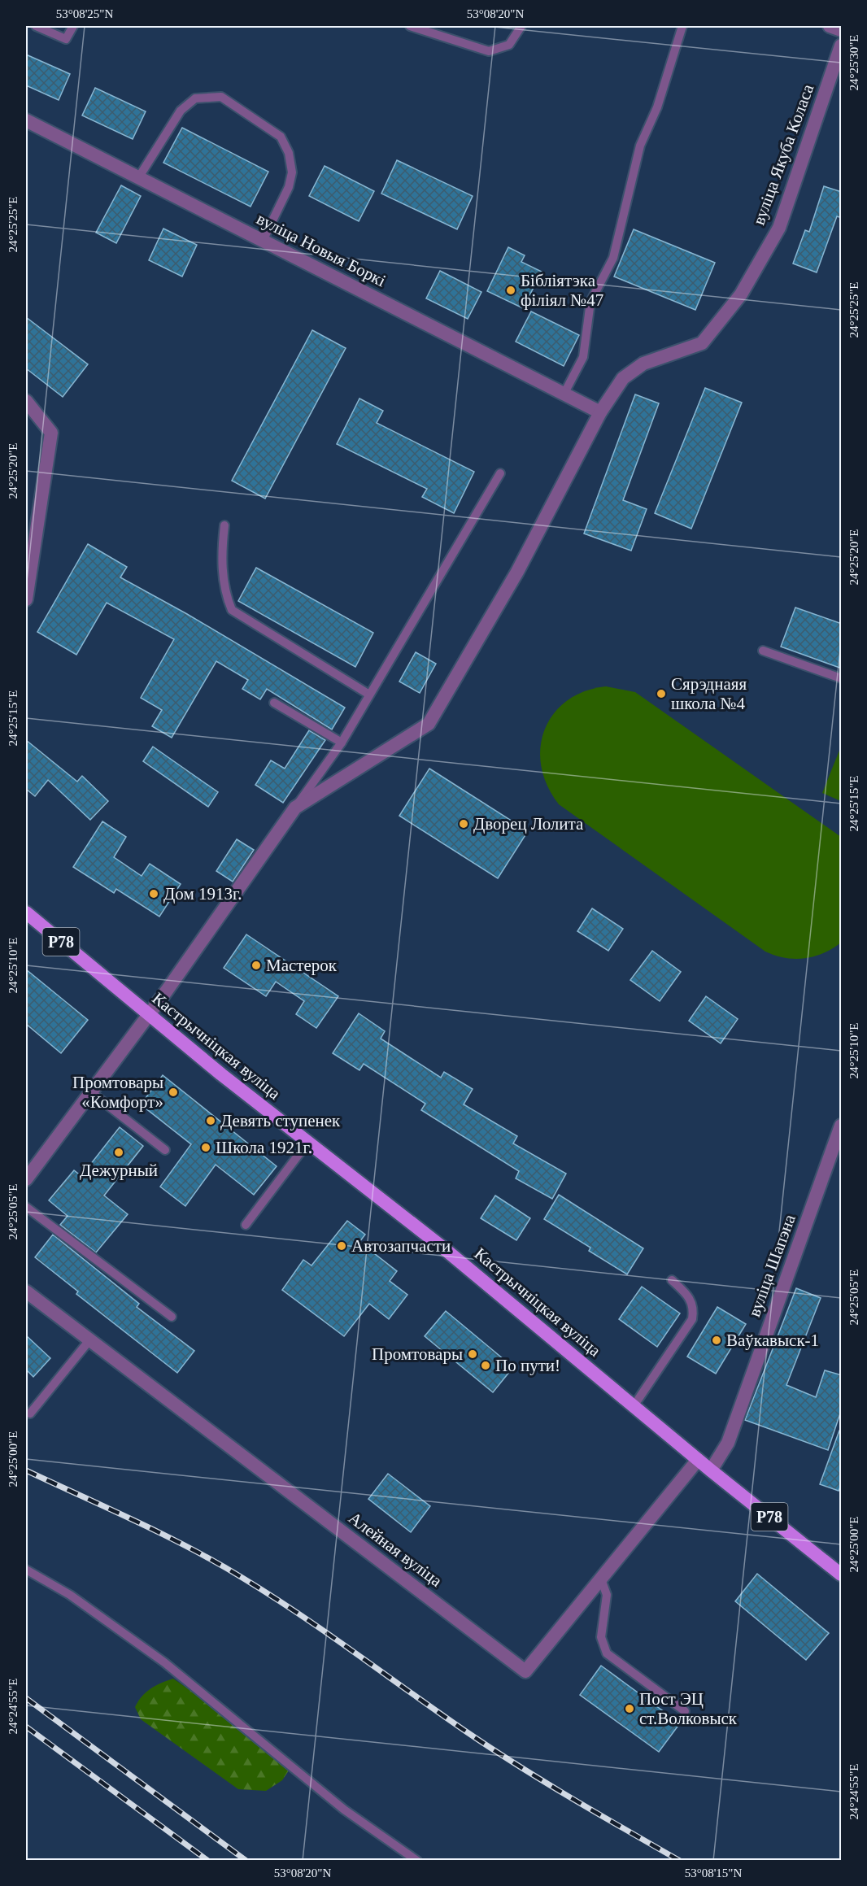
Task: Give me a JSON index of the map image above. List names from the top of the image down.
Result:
{
  "streets": {
    "main road": ["Р78", "Кастрычніцкая вуліца"],
    "street": [
      "вуліца Якуба Коласа",
      "вуліца Новыя Боркі",
      "вуліца Шапэна",
      "Алейная вуліца"
    ]
  },
  "crossings": [
    ["вуліца Якуба Коласа", "вуліца Новыя Боркі"],
    ["Кастрычніцкая вуліца", "вуліца Шапэна"],
    ["Кастрычніцкая вуліца", "Алейная вуліца"]
  ],
  "places": [
    "Бібліятэка філіял №47",
    "Сярэднаяя школа №4",
    "Дворец Лолита",
    "Дом 1913г.",
    "Мастерок",
    "Промтовары «Комфорт»",
    "Девять ступенек",
    "Школа 1921г.",
    "Дежурный",
    "Автозапчасти",
    "Ваўкавыск-1",
    "Промтовары",
    "По пути!",
    "Пост ЭЦ ст.Волковыск"
  ],
  "coordinates": [
    "53°08'25\"N",
    "53°08'20\"N",
    "24°25'30\"E",
    "24°25'25\"E",
    "24°25'20\"E",
    "24°25'15\"E",
    "24°25'10\"E",
    "24°25'05\"E",
    "24°25'00\"E",
    "24°24'55\"E",
    "53°08'15\"N"
  ]
}
